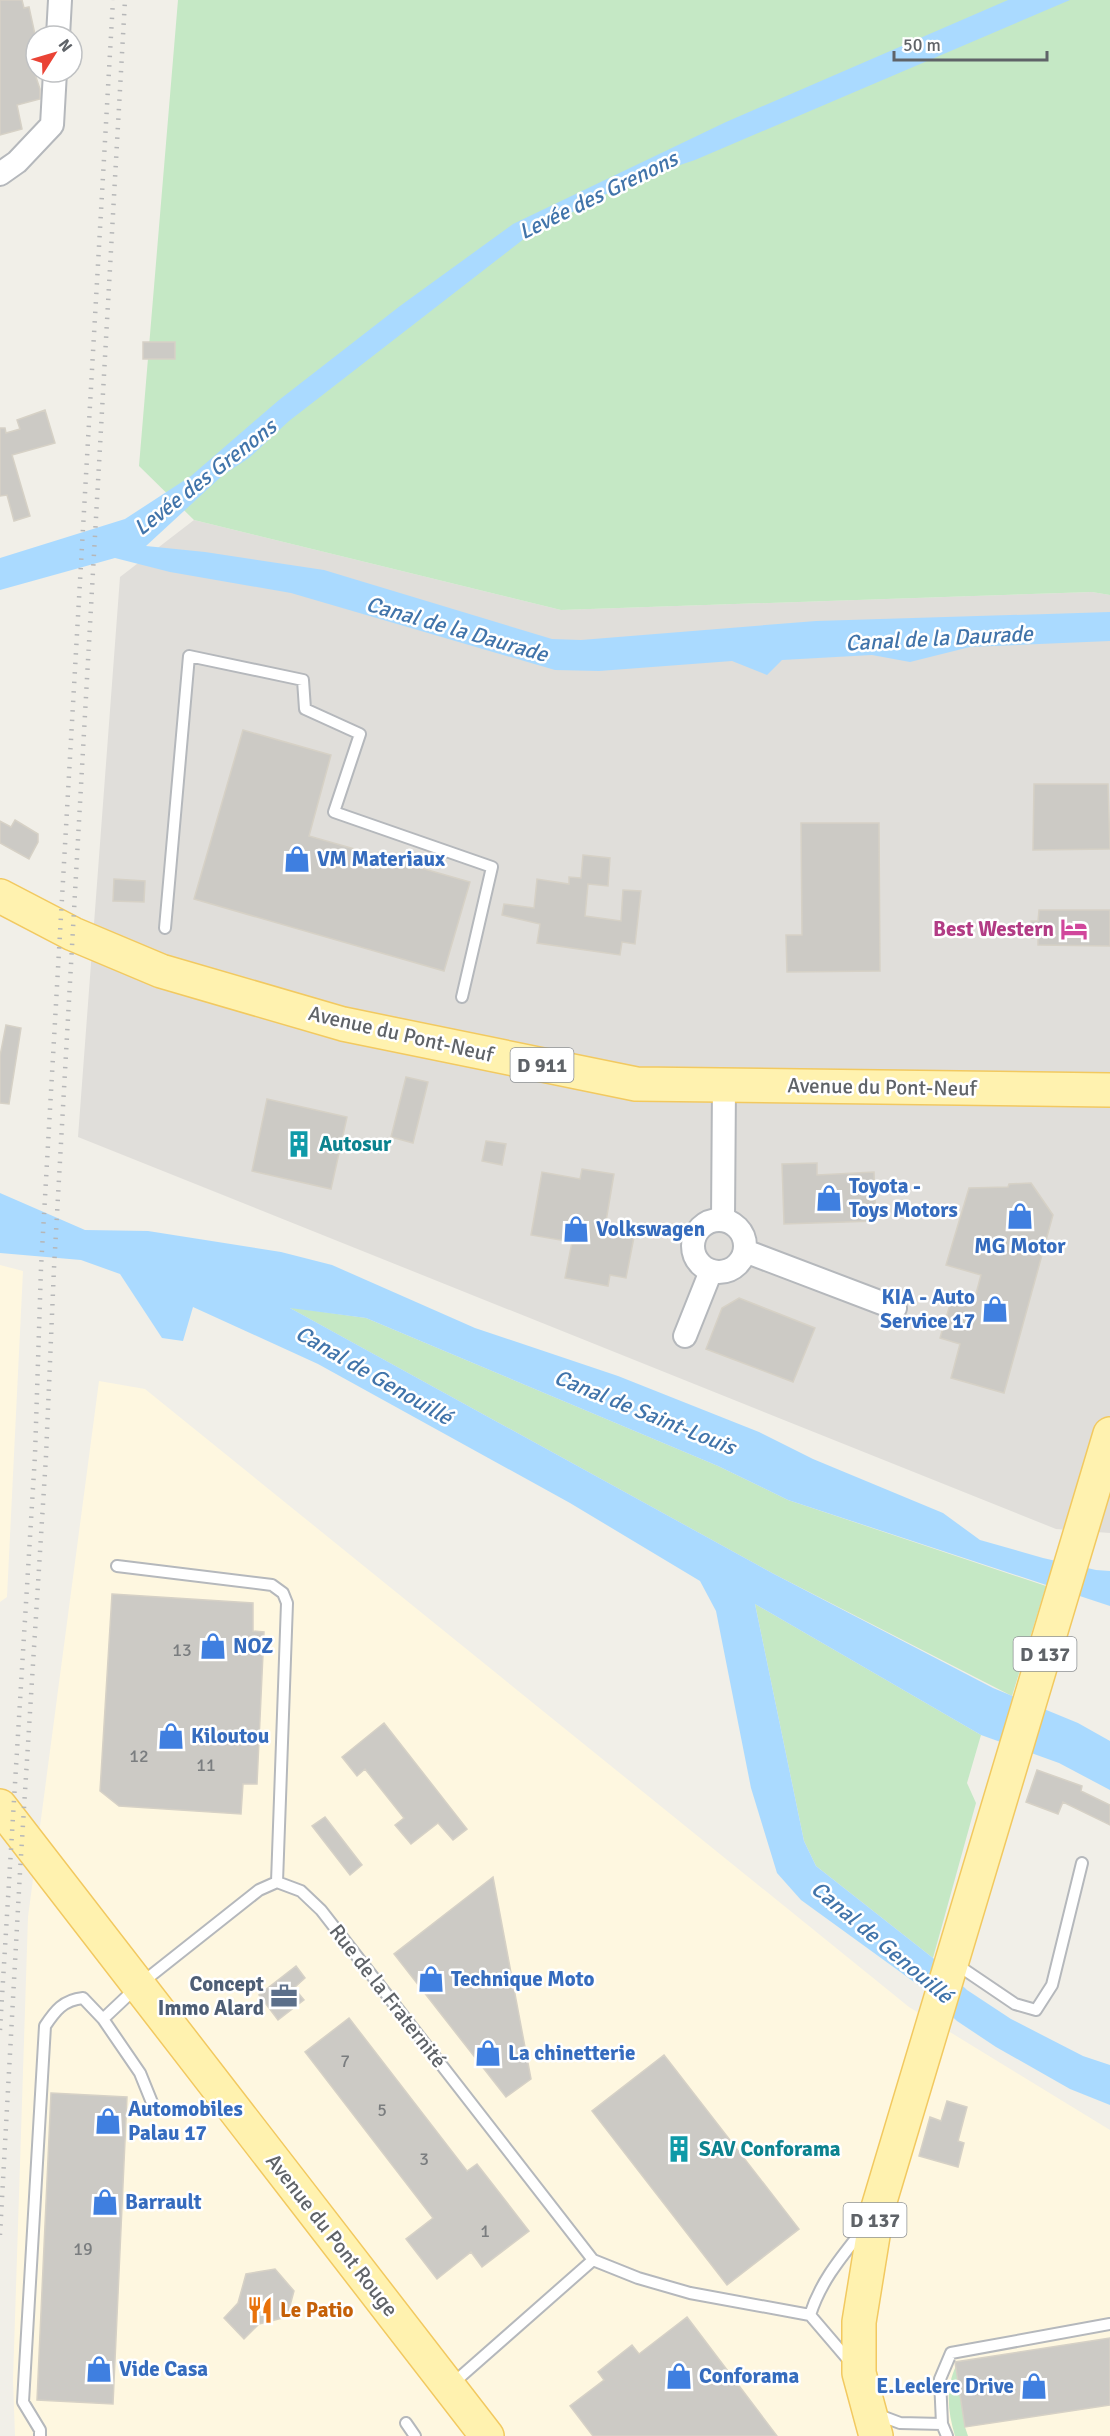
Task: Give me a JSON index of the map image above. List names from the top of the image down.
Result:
{
  "streets": {
    "main road": [
      "Avenue du Pont-Neuf",
      "D 911",
      "D 137",
      "Avenue du Pont Rouge"
    ],
    "lane": ["Rue de la Fraternité"]
  },
  "water": [
    "Levée des Grenons",
    "Canal de la Daurade",
    "Canal de Genouillé",
    "Canal de Saint-Louis"
  ],
  "places": {
    "shop": [
      "VM Materiaux",
      "Toyota - Toys Motors",
      "MG Motor",
      "Volkswagen",
      "KIA - Auto Service 17",
      "NOZ",
      "Kiloutou",
      "Technique Moto",
      "La chinetterie",
      "Automobiles Palau 17",
      "Barrault",
      "Vide Casa",
      "Conforama",
      "E.Leclerc Drive"
    ],
    "hotel": ["Best Western"],
    "building": ["Autosur", "SAV Conforama"],
    "office": ["Concept Immo Alard"],
    "restaurant": ["Le Patio"]
  },
  "house_numbers": [
    "13",
    "12",
    "11",
    "7",
    "5",
    "3",
    "1",
    "19"
  ],
  "scale_bar": "50 m",
  "north": "top right"
}
